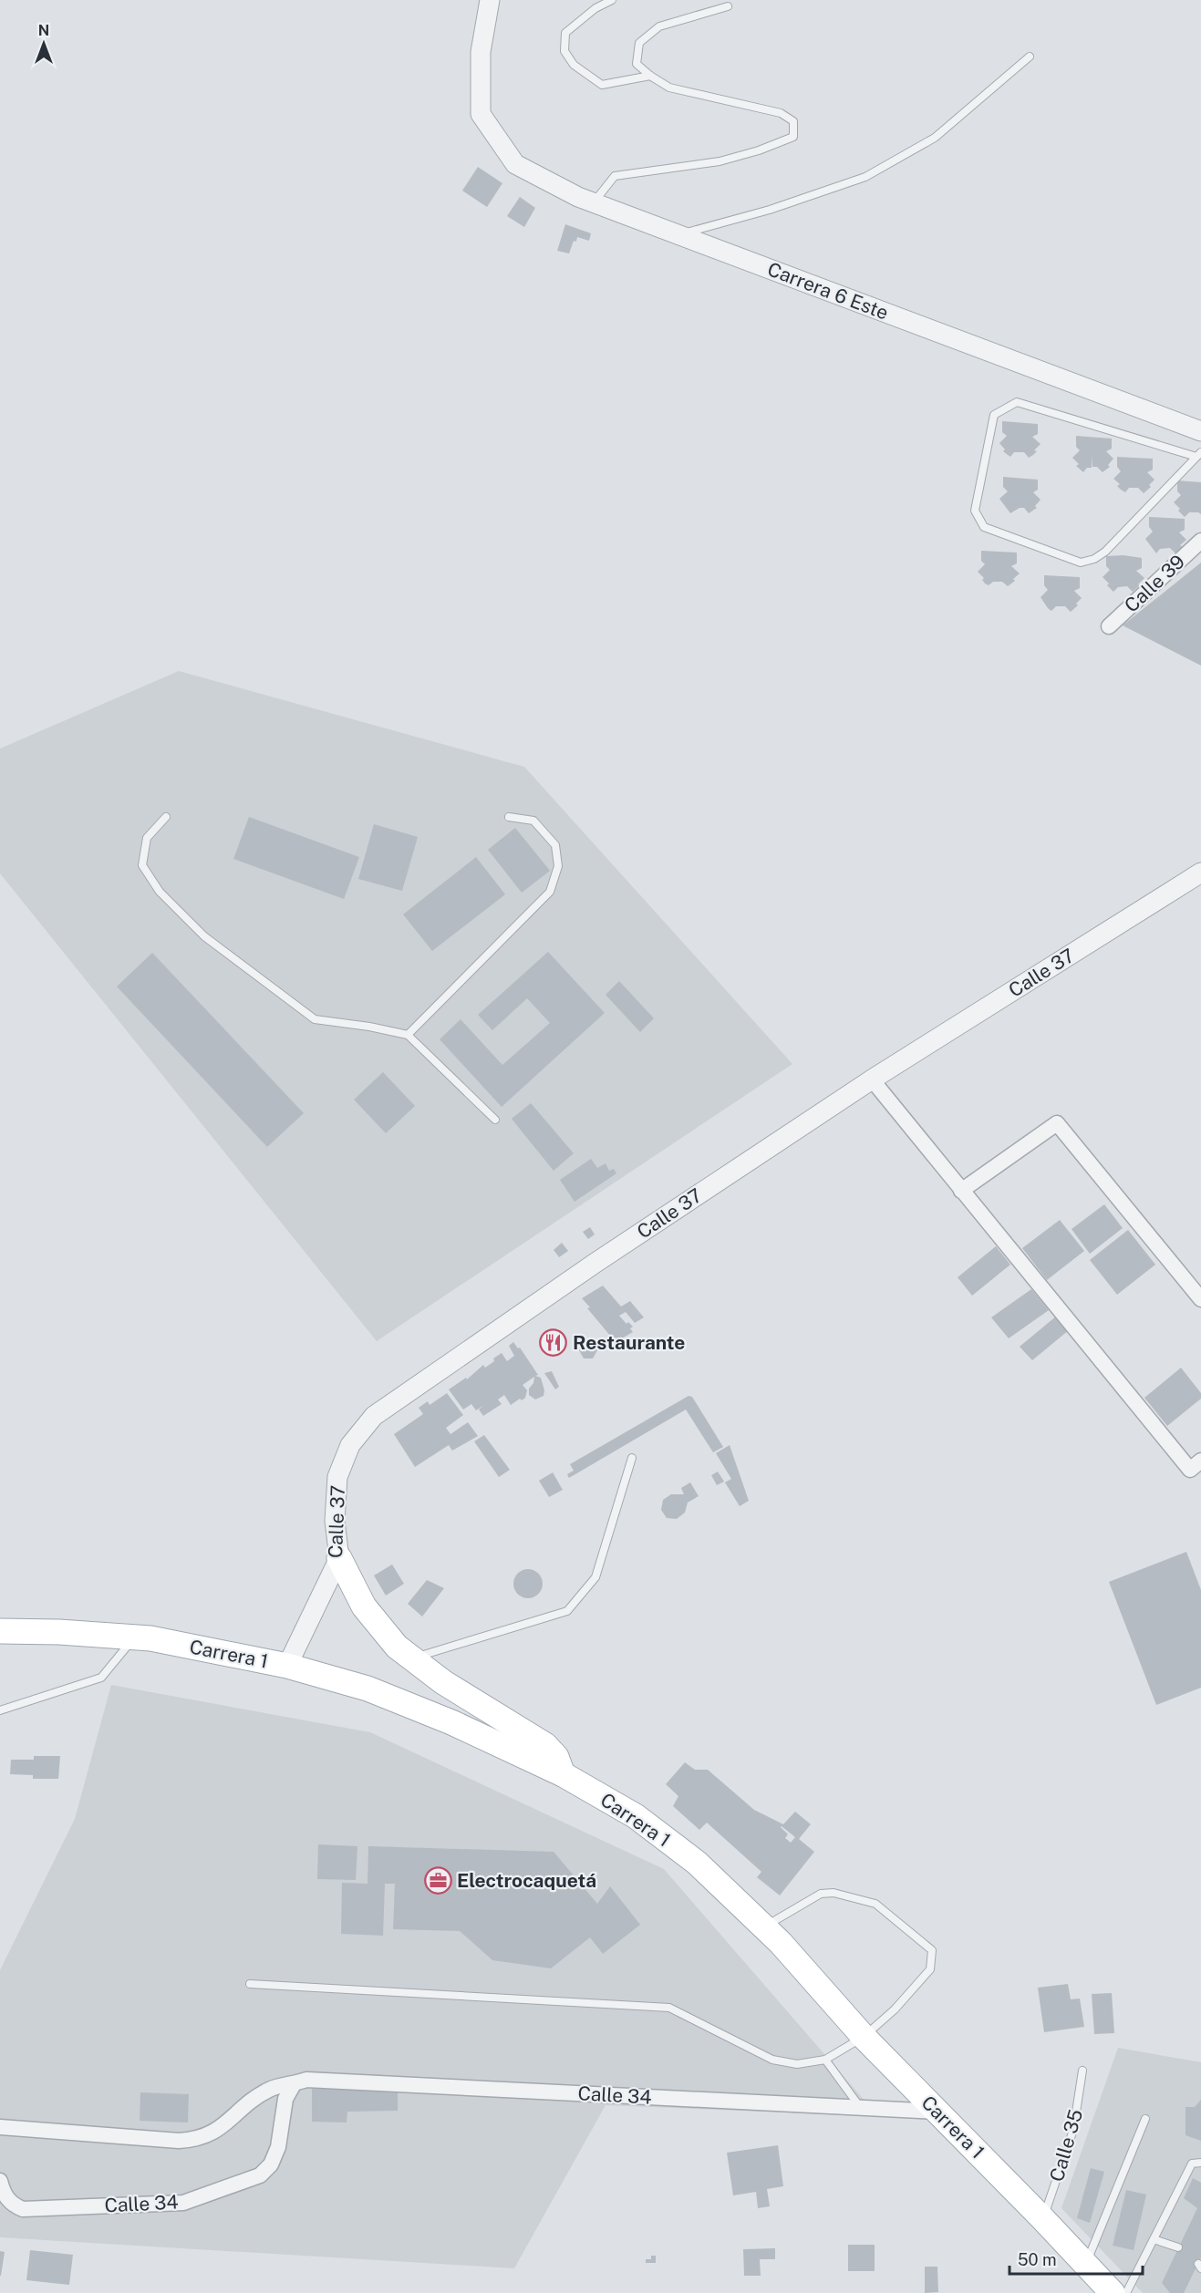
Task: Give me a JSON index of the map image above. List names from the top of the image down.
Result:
{
  "streets": {
    "main road": ["Carrera 1"],
    "street": [
      "Carrera 6 Este",
      "Calle 39",
      "Calle 37",
      "Calle 34"
    ],
    "lane": ["Calle 35"]
  },
  "crossings": [
    ["Calle 37", "Carrera 1"],
    ["Carrera 1", "Calle 34"],
    ["Carrera 1", "Calle 35"]
  ],
  "places": {
    "restaurant": ["Restaurante"],
    "office": ["Electrocaquetá"]
  },
  "scale_bar": "50 m",
  "north": "top"
}
